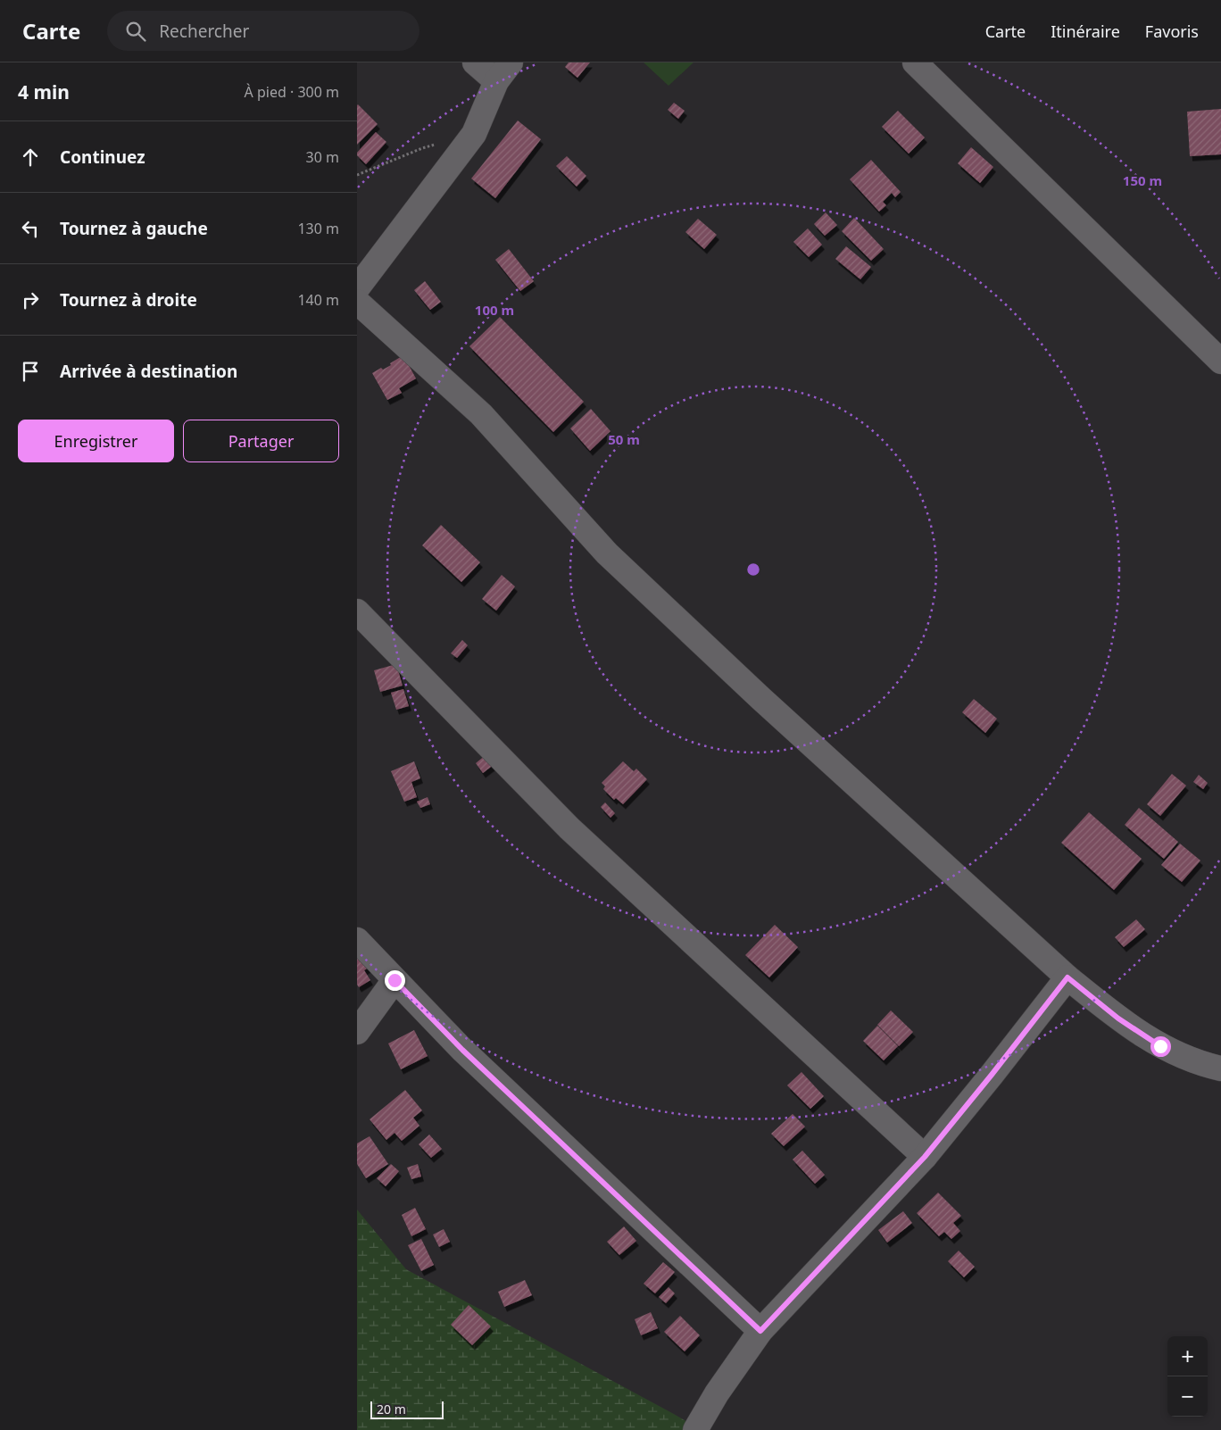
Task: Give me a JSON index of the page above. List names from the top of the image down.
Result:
{
  "scale_bar": "20 m",
  "page": {
    "header": "Carte",
    "search": "Rechercher",
    "nav": ["Carte", "Itinéraire", "Favoris"],
    "heading": ["4 min", "À pied · 300 m"],
    "list": [
      ["Continuez", "30 m"],
      ["Tournez à gauche", "130 m"],
      ["Tournez à droite", "140 m"],
      "Arrivée à destination"
    ],
    "buttons": ["Enregistrer", "Partager"],
    "map_buttons": ["+", "−"],
    "scale": "20 m"
  },
  "rings": ["150 m", "100 m", "50 m"]
}
